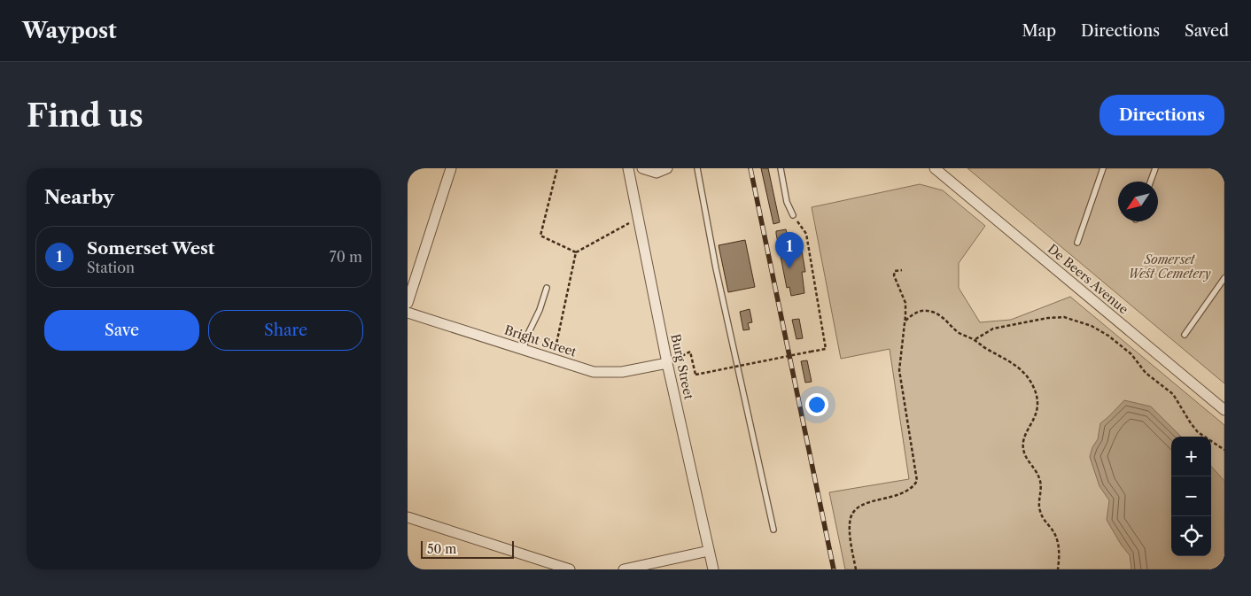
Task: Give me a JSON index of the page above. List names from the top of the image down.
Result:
{
  "streets": {
    "street": ["De Beers Avenue", "Bright Street", "Burg Street"]
  },
  "crossings": [
    ["Bright Street", "Burg Street"]
  ],
  "parks": ["Somerset West Cemetery"],
  "scale_bar": "50 m",
  "north": "bottom left",
  "page": {
    "header": "Waypost",
    "nav": ["Map", "Directions", "Saved"],
    "buttons": [
      "Directions",
      ["Save", "Share"]
    ],
    "title": "Find us",
    "heading": "Nearby",
    "list": [
      {
        "mark": "1",
        "name": "Somerset West",
        "note": "Station",
        "value": "70 m"
      }
    ],
    "pins": "1",
    "map_buttons": ["+", "−"],
    "scale": "50 m"
  }
}
